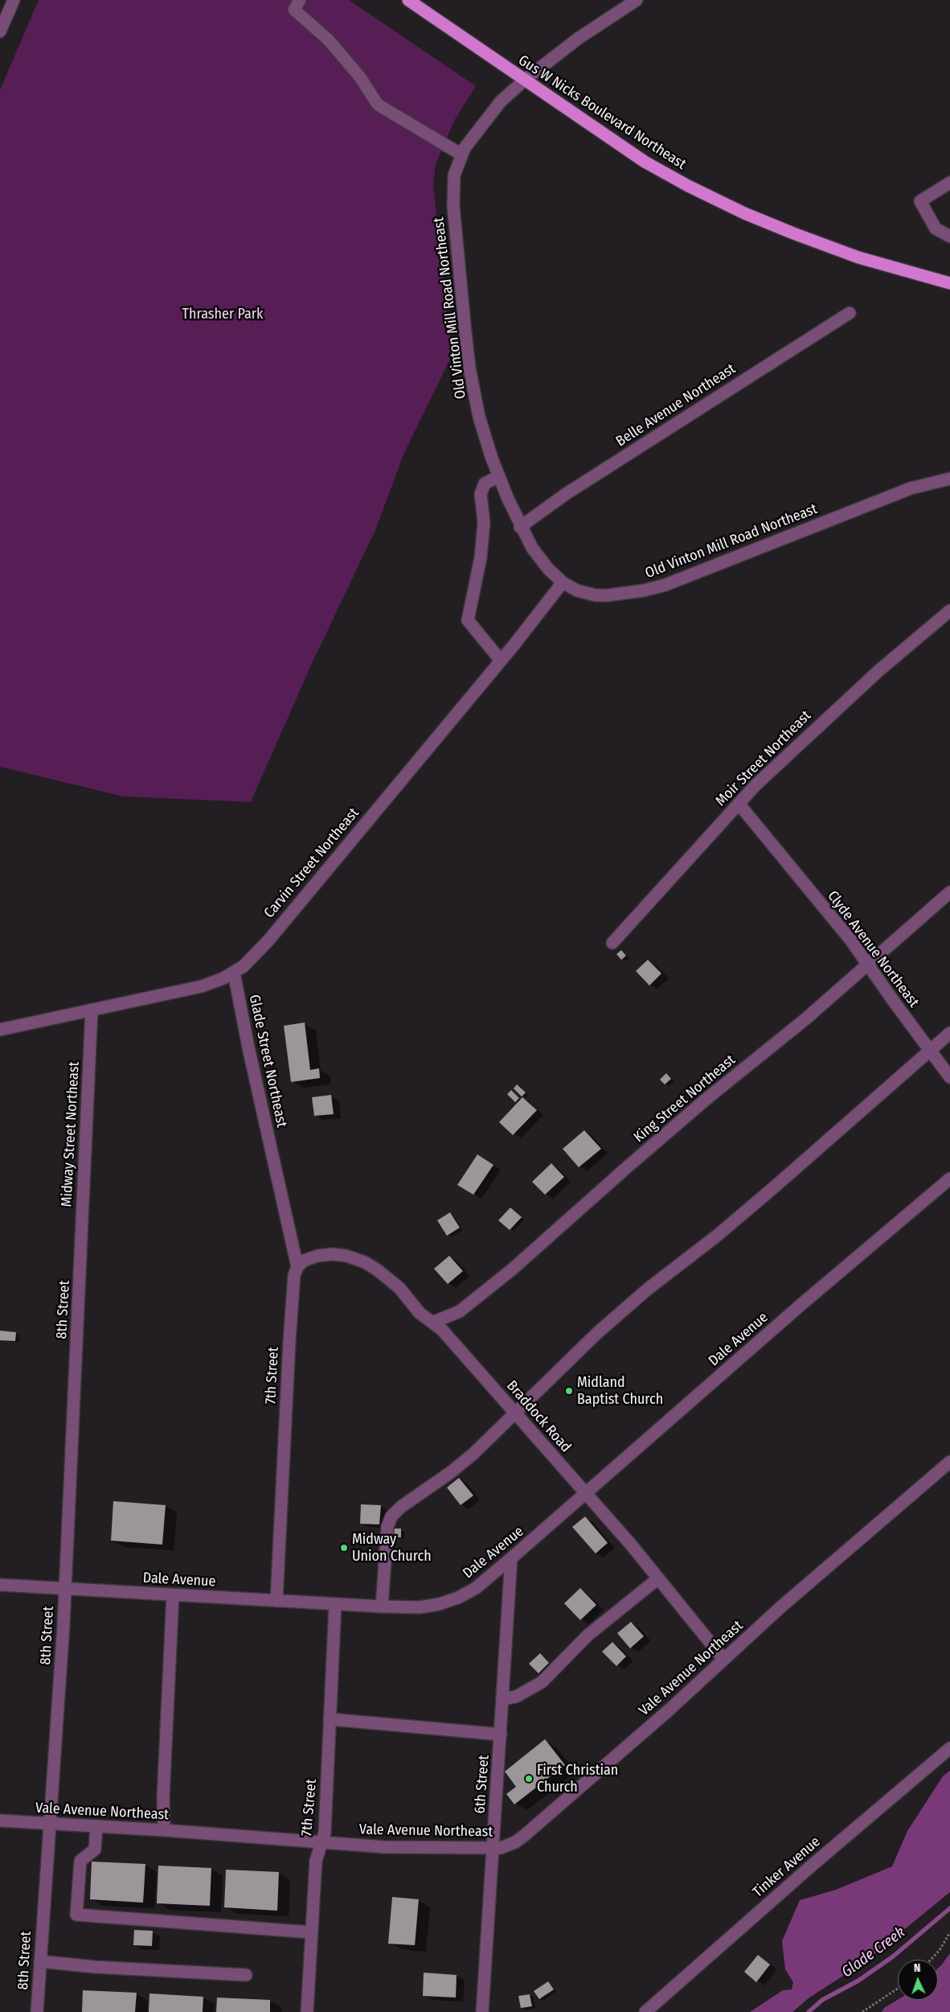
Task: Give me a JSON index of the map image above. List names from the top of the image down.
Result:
{
  "streets": {
    "main road": ["Gus W Nicks Boulevard Northeast"],
    "street": [
      "Old Vinton Mill Road Northeast",
      "Belle Avenue Northeast",
      "Moir Street Northeast",
      "Carvin Street Northeast",
      "Clyde Avenue Northeast",
      "Glade Street Northeast",
      "King Street Northeast",
      "Midway Street Northeast",
      "8th Street",
      "Dale Avenue",
      "7th Street",
      "Braddock Road",
      "Vale Avenue Northeast",
      "6th Street",
      "Tinker Avenue"
    ]
  },
  "crossings": [
    ["Gus W Nicks Boulevard Northeast", "Old Vinton Mill Road Northeast"],
    ["Old Vinton Mill Road Northeast", "Belle Avenue Northeast"],
    ["Old Vinton Mill Road Northeast", "Carvin Street Northeast"],
    ["Moir Street Northeast", "Clyde Avenue Northeast"],
    ["Carvin Street Northeast", "Glade Street Northeast"],
    ["Carvin Street Northeast", "Midway Street Northeast"],
    ["Clyde Avenue Northeast", "King Street Northeast"],
    ["Glade Street Northeast", "7th Street"],
    ["King Street Northeast", "Braddock Road"],
    ["Midway Street Northeast", "8th Street"],
    ["8th Street", "Dale Avenue"],
    ["8th Street", "Vale Avenue Northeast"],
    ["Dale Avenue", "7th Street"],
    ["Dale Avenue", "Braddock Road"],
    ["Dale Avenue", "6th Street"],
    ["7th Street", "Braddock Road"],
    ["7th Street", "Vale Avenue Northeast"],
    ["Braddock Road", "Vale Avenue Northeast"],
    ["Vale Avenue Northeast", "6th Street"]
  ],
  "water": ["Glade Creek"],
  "parks": ["Thrasher Park"],
  "places": ["Midland Baptist Church", "Midway Union Church", "First Christian Church"],
  "north": "top"
}
